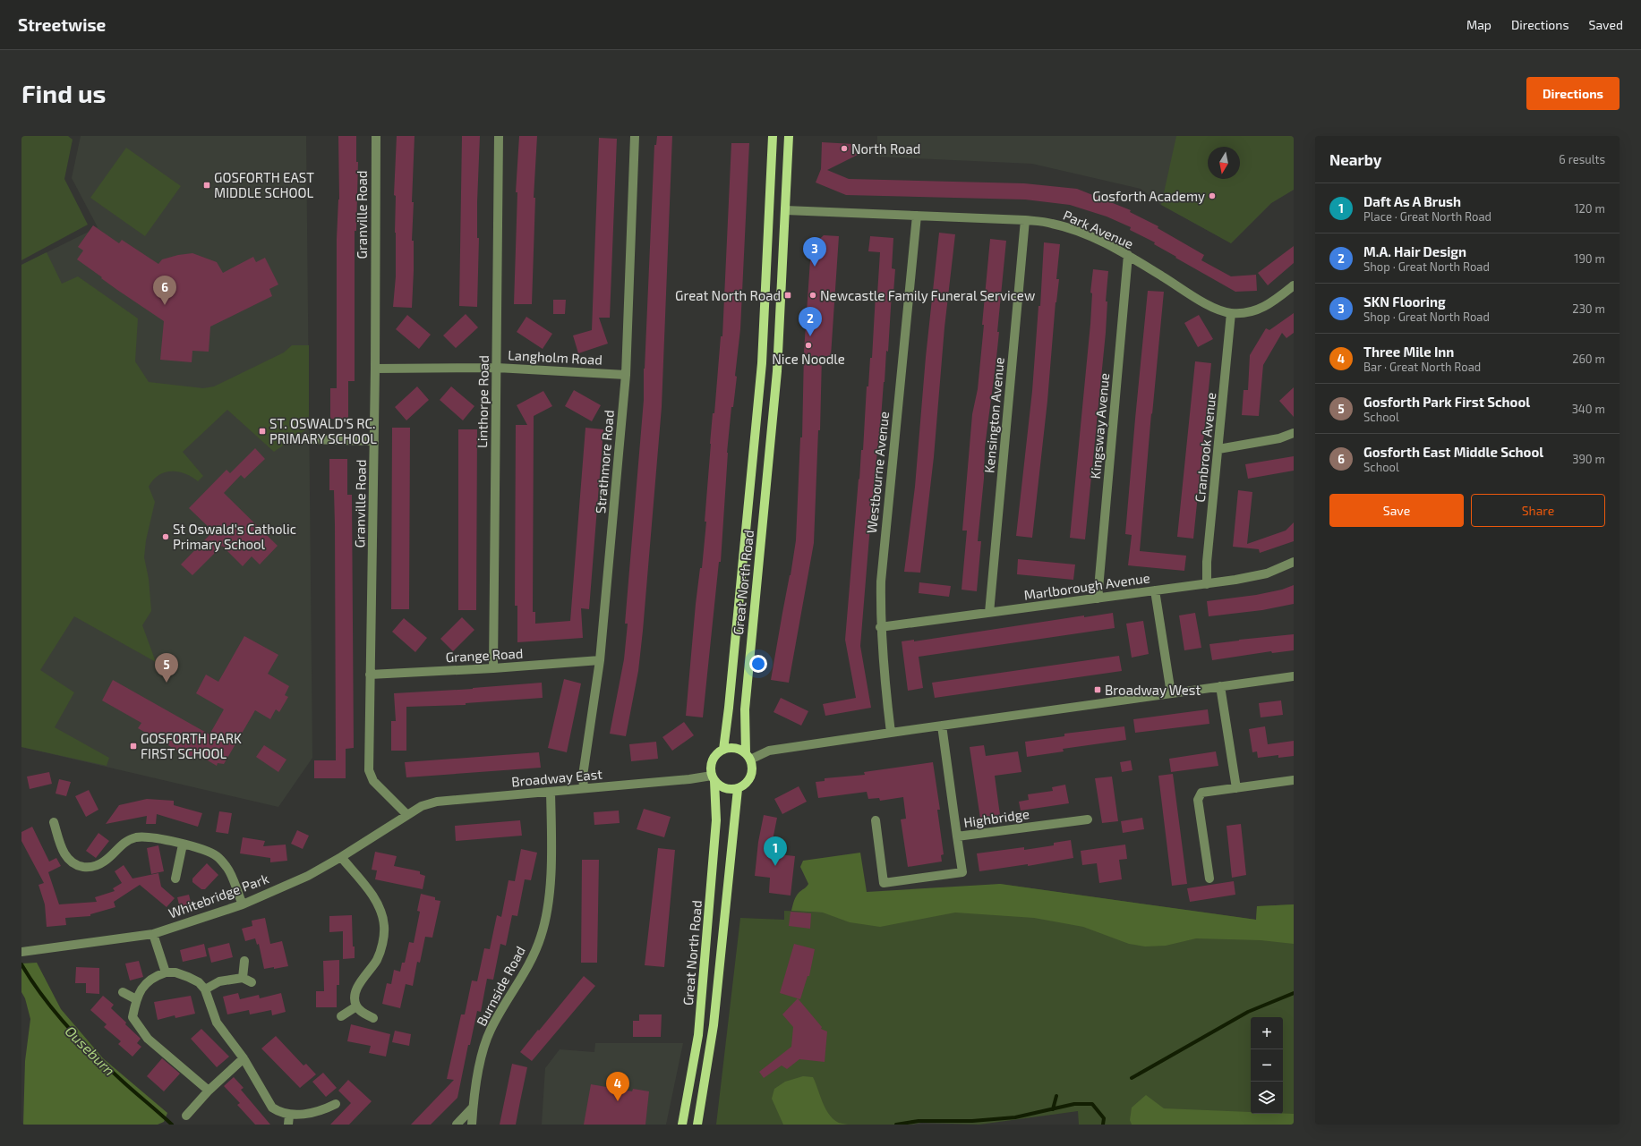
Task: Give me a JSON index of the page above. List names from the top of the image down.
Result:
{
  "streets": {
    "main road": ["Great North Road"],
    "street": [
      "Granville Road",
      "Park Avenue",
      "Langholm Road",
      "Linthorpe Road",
      "Kensington Avenue",
      "Kingsway Avenue",
      "Cranbrook Avenue",
      "Strathmore Road",
      "Westbourne Avenue",
      "Marlborough Avenue",
      "Grange Road",
      "Broadway East",
      "Highbridge",
      "Whitebridge Park",
      "Burnside Road"
    ]
  },
  "crossings": [
    ["Granville Road", "Langholm Road"],
    ["Granville Road", "Grange Road"],
    ["Granville Road", "Broadway East"],
    ["Granville Road", "Whitebridge Park"],
    ["Park Avenue", "Kensington Avenue"],
    ["Park Avenue", "Kingsway Avenue"],
    ["Park Avenue", "Cranbrook Avenue"],
    ["Park Avenue", "Westbourne Avenue"],
    ["Park Avenue", "Great North Road"],
    ["Langholm Road", "Linthorpe Road"],
    ["Langholm Road", "Strathmore Road"],
    ["Linthorpe Road", "Grange Road"],
    ["Kensington Avenue", "Marlborough Avenue"],
    ["Kingsway Avenue", "Marlborough Avenue"],
    ["Cranbrook Avenue", "Marlborough Avenue"],
    ["Strathmore Road", "Grange Road"],
    ["Strathmore Road", "Broadway East"],
    ["Westbourne Avenue", "Marlborough Avenue"],
    ["Great North Road", "Broadway East"],
    ["Broadway East", "Whitebridge Park"],
    ["Broadway East", "Burnside Road"]
  ],
  "water": ["Ouseburn"],
  "places": {
    "other": [
      "North Road",
      "Gosforth Academy",
      "Newcastle Family Funeral Servicew",
      "Nice Noodle",
      "St Oswald's Catholic Primary School"
    ],
    "transit": [
      "GOSFORTH EAST MIDDLE SCHOOL",
      "Great North Road",
      "ST. OSWALD'S RC. PRIMARY SCHOOL",
      "Broadway West",
      "GOSFORTH PARK FIRST SCHOOL"
    ]
  },
  "north": "bottom",
  "page": {
    "header": "Streetwise",
    "nav": ["Map", "Directions", "Saved"],
    "buttons": [
      "Directions",
      ["Save", "Share"]
    ],
    "title": "Find us",
    "heading": ["Nearby", "6 results"],
    "list": [
      {
        "mark": "1",
        "name": "Daft As A Brush",
        "note": "Place · Great North Road",
        "value": "120 m"
      },
      {
        "mark": "2",
        "name": "M.A. Hair Design",
        "note": "Shop · Great North Road",
        "value": "190 m"
      },
      {
        "mark": "3",
        "name": "SKN Flooring",
        "note": "Shop · Great North Road",
        "value": "230 m"
      },
      {
        "mark": "4",
        "name": "Three Mile Inn",
        "note": "Bar · Great North Road",
        "value": "260 m"
      },
      {
        "mark": "5",
        "name": "Gosforth Park First School",
        "note": "School",
        "value": "340 m"
      },
      {
        "mark": "6",
        "name": "Gosforth East Middle School",
        "note": "School",
        "value": "390 m"
      }
    ],
    "pins": [
      "3",
      "6",
      "2",
      "5",
      "1",
      "4"
    ],
    "map_buttons": ["+", "−"]
  }
}
